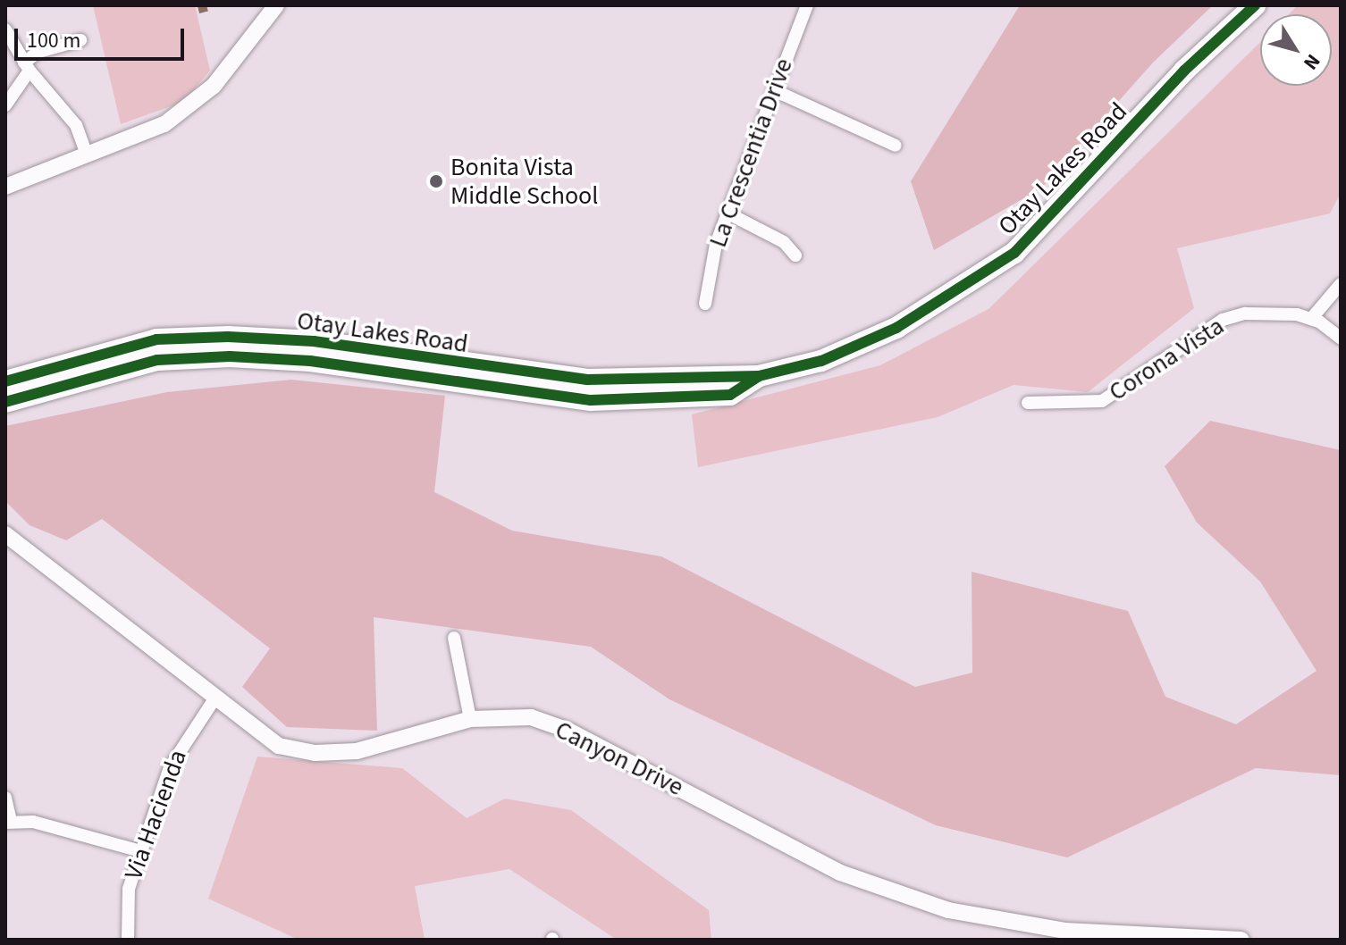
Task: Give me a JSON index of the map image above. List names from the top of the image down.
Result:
{
  "streets": {
    "main road": ["Otay Lakes Road"],
    "street": [
      "La Crescentia Drive",
      "Corona Vista",
      "Canyon Drive",
      "Via Hacienda"
    ]
  },
  "crossings": [
    ["Canyon Drive", "Via Hacienda"]
  ],
  "places": ["Bonita Vista Middle School"],
  "scale_bar": "100 m",
  "north": "bottom right"
}
